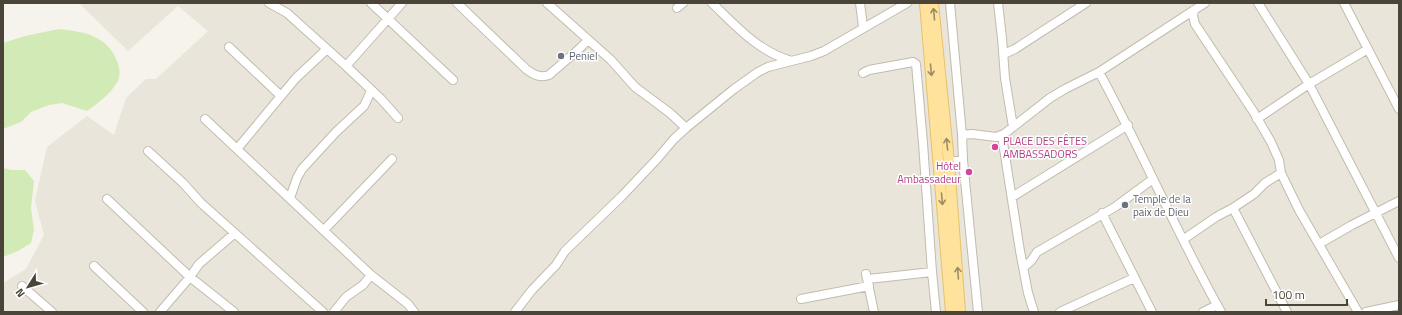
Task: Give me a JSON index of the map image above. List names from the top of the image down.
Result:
{
  "places": [
    "Peniel",
    "PLACE DES FÊTES AMBASSADORS",
    "Hôtel Ambassadeur",
    "Temple de la paix de Dieu"
  ],
  "scale_bar": "100 m",
  "north": "bottom left"
}
